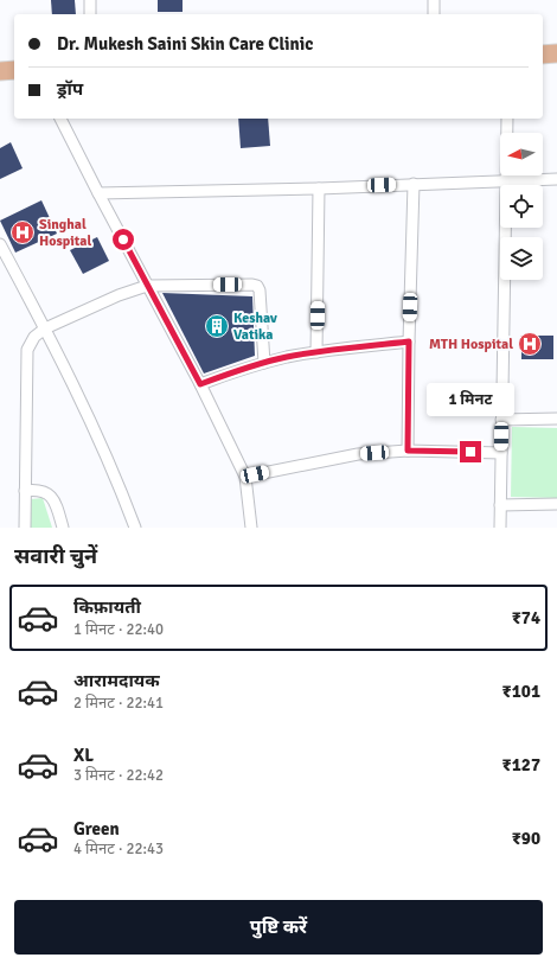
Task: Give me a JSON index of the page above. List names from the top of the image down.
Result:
{
  "places": {
    "hospital": ["Singhal Hospital", "MTH Hospital"],
    "building": ["Keshav Vatika"]
  },
  "north": "left",
  "page": {
    "banner": ["Dr. Mukesh Saini Skin Care Clinic", "ड्रॉप"],
    "bubble": "1 मिनट",
    "heading": "सवारी चुनें",
    "list": [
      {
        "name": "किफ़ायती",
        "note": "1 मिनट · 22:40",
        "value": "₹74"
      },
      {
        "name": "आरामदायक",
        "note": "2 मिनट · 22:41",
        "value": "₹101"
      },
      {
        "name": "XL",
        "note": "3 मिनट · 22:42",
        "value": "₹127"
      },
      {
        "name": "Green",
        "note": "4 मिनट · 22:43",
        "value": "₹90"
      }
    ],
    "buttons": "पुष्टि करें"
  }
}
